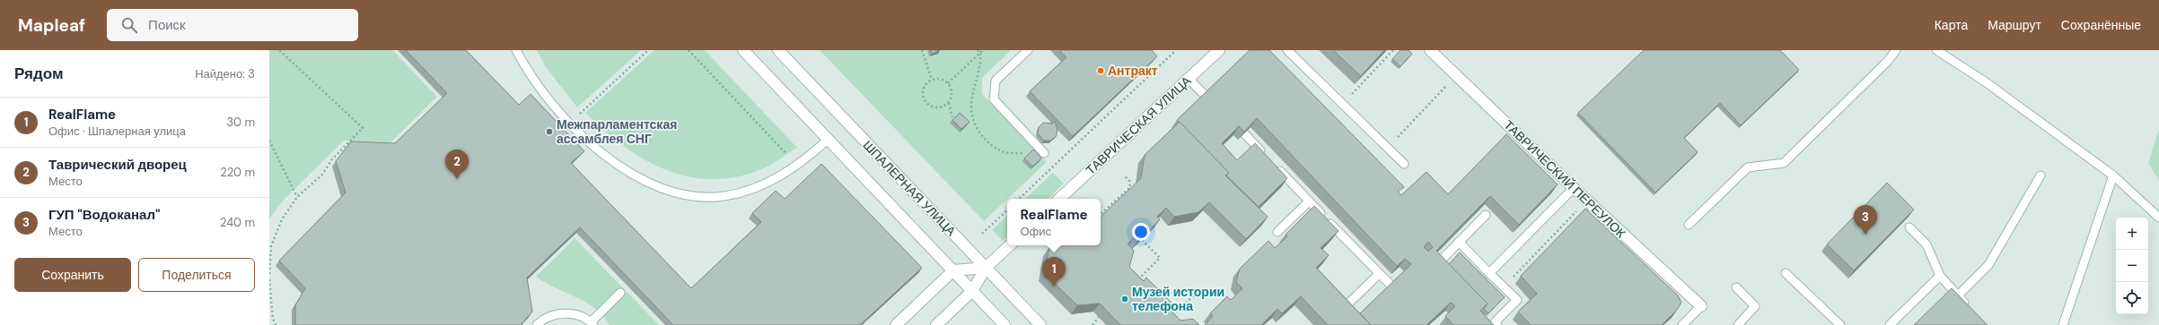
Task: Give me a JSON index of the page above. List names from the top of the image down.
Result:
{
  "streets": {
    "street": ["ТАВРИЧЕСКАЯ УЛИЦА", "ТАВРИЧЕСКИЙ ПЕРЕУЛОК", "ШПАЛЕРНАЯ УЛИЦА"]
  },
  "places": ["Антракт", "Межпарламентская ассамблея СНГ", "Музей истории телефона"],
  "page": {
    "header": "Mapleaf",
    "search": "Поиск",
    "nav": ["Карта", "Маршрут", "Сохранённые"],
    "heading": ["Рядом", "Найдено: 3"],
    "list": [
      {
        "mark": "1",
        "name": "RealFlame",
        "note": "Офис · Шпалерная улица",
        "value": "30 m"
      },
      {
        "mark": "2",
        "name": "Таврический дворец",
        "note": "Место",
        "value": "220 m"
      },
      {
        "mark": "3",
        "name": "ГУП \"Водоканал\"",
        "note": "Место",
        "value": "240 m"
      }
    ],
    "pins": ["2", "3", "1"],
    "popup": ["RealFlame", "Офис"],
    "map_buttons": ["+", "−"],
    "buttons": ["Сохранить", "Поделиться"]
  }
}
